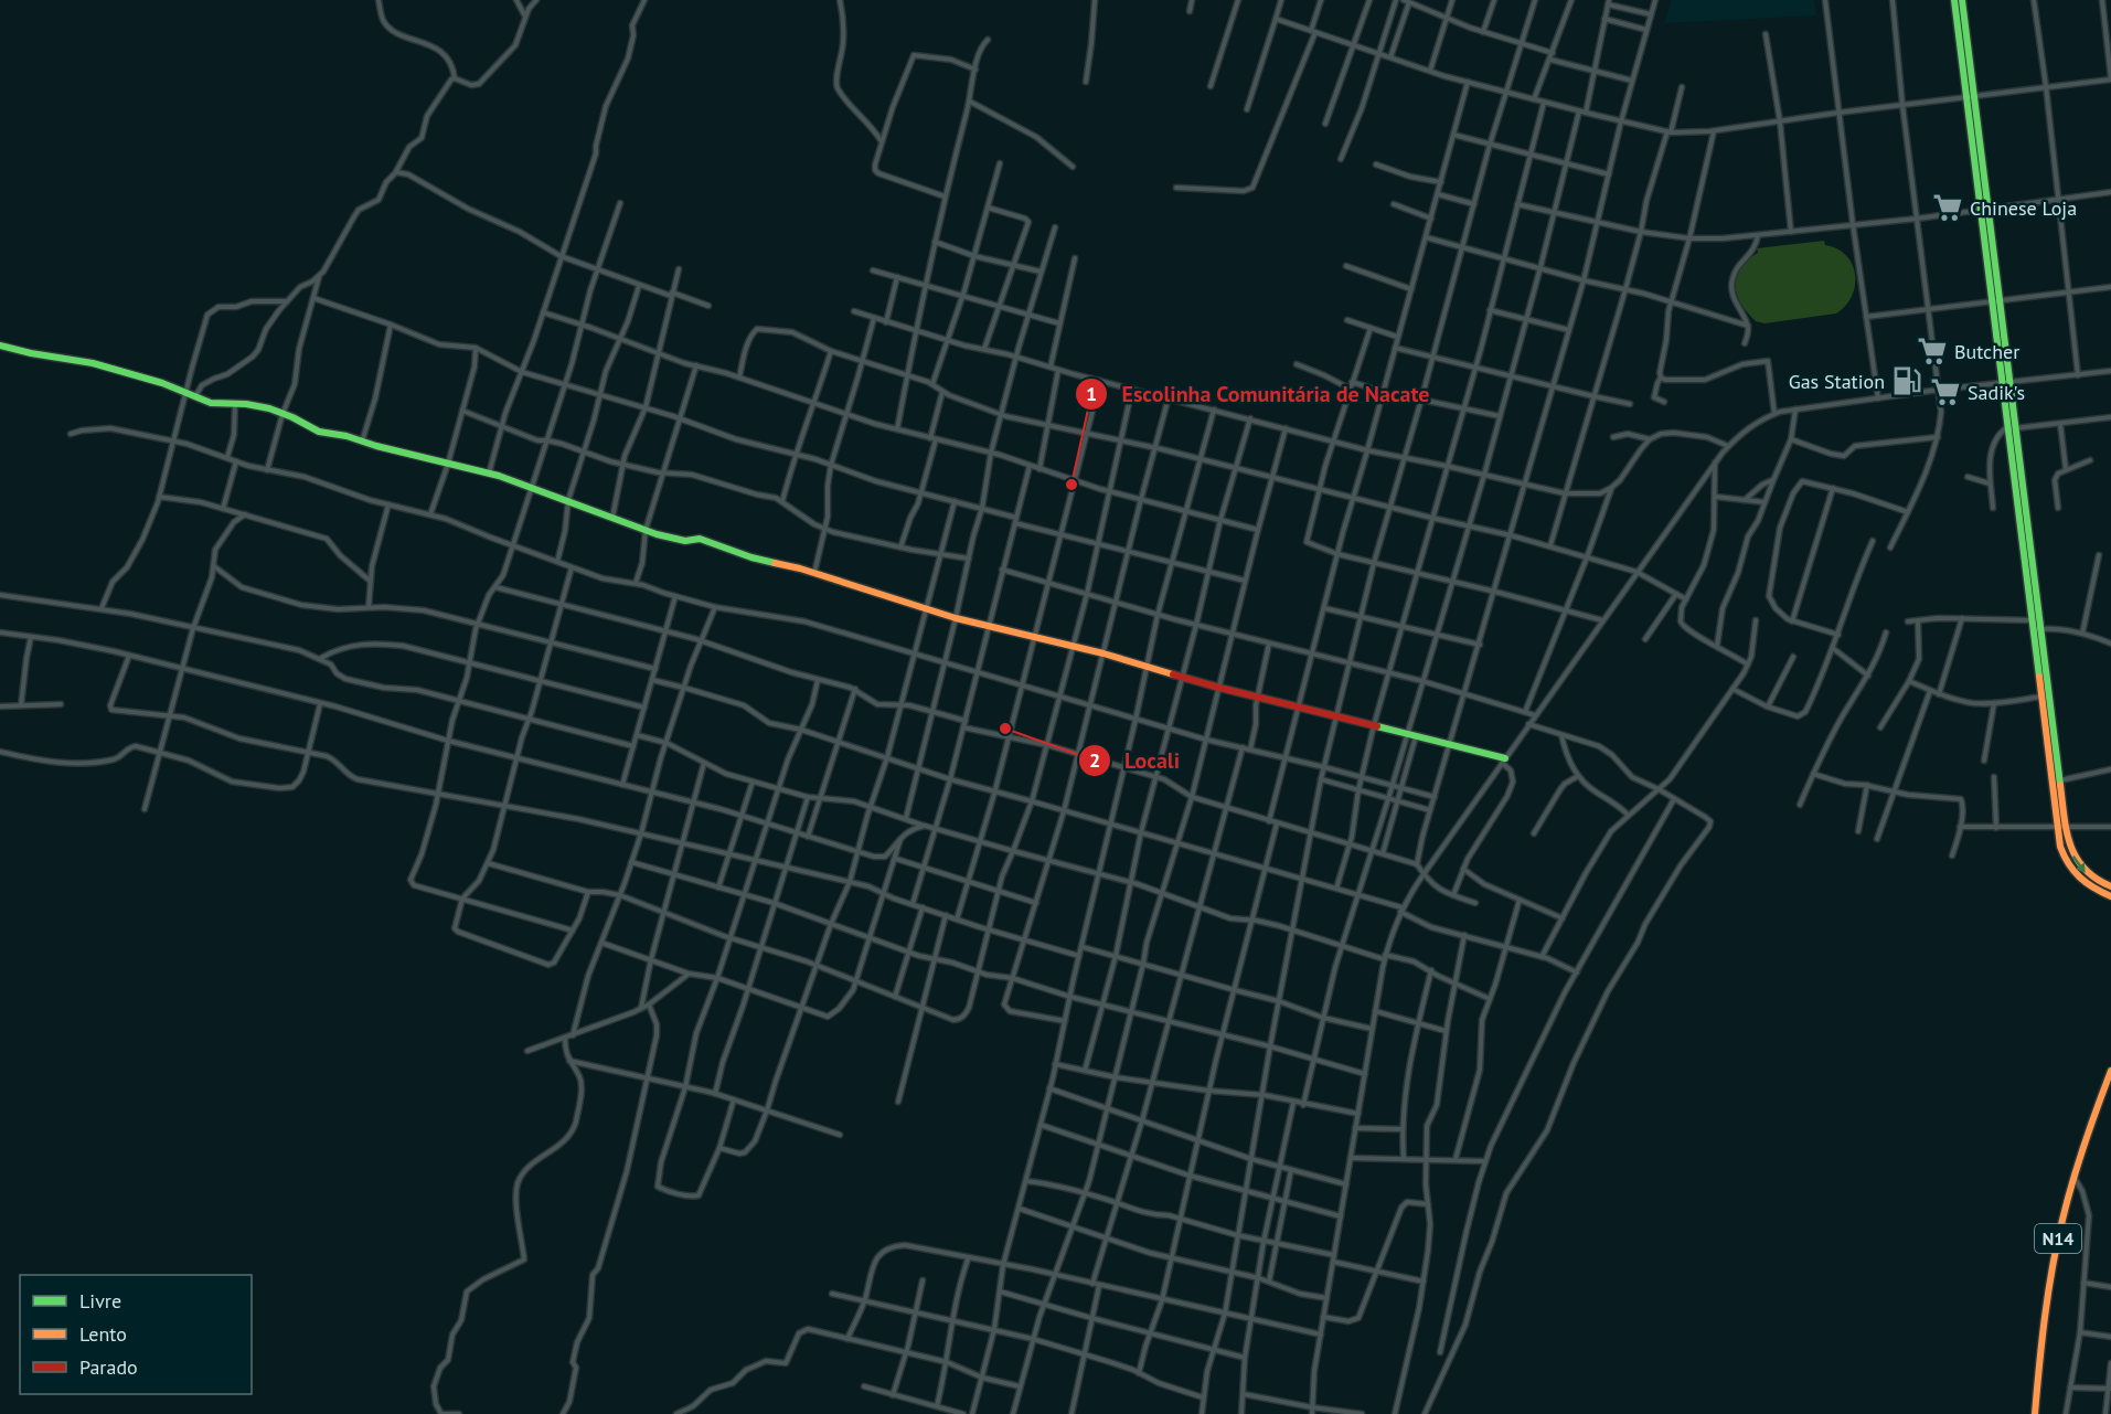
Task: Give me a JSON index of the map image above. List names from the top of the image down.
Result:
{
  "streets": {
    "main road": ["N14"]
  },
  "places": {
    "supermarket": ["Chinese Loja", "Butcher", "Sadik's"],
    "fuel station": ["Gas Station"],
    "other": ["Escolinha Comunitária de Nacate", "Locali"]
  },
  "legend": ["Livre", "Lento", "Parado"]
}
